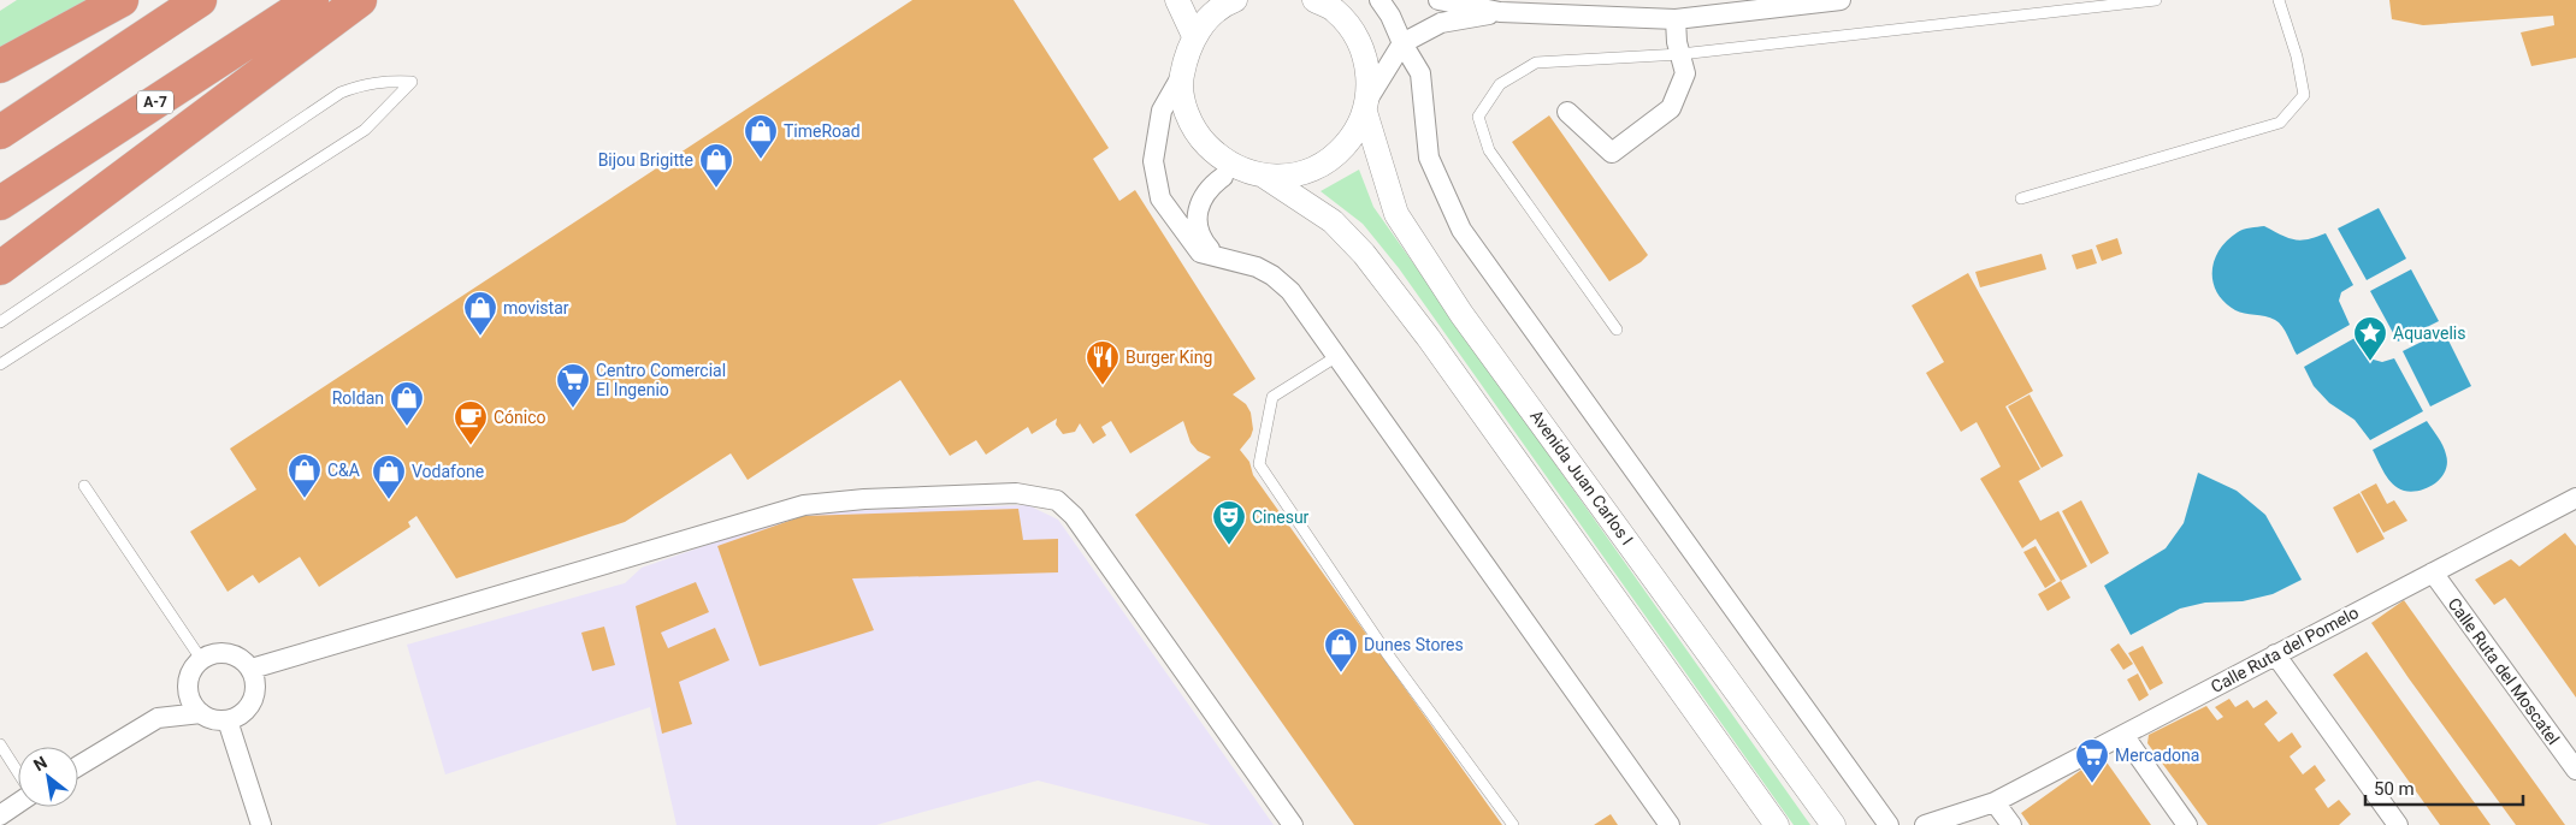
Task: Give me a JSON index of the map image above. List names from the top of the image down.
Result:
{
  "streets": {
    "highway": ["A-7"],
    "street": ["Avenida Juan Carlos I", "Calle Ruta del Pomelo", "Calle Ruta del Moscatel"]
  },
  "crossings": [
    ["Calle Ruta del Pomelo", "Calle Ruta del Moscatel"]
  ],
  "places": {
    "shop": [
      "TimeRoad",
      "Bijou Brigitte",
      "movistar",
      "Roldan",
      "C&A",
      "Vodafone",
      "Dunes Stores"
    ],
    "place": ["Aquavelis"],
    "restaurant": ["Burger King"],
    "supermarket": ["Centro Comercial El Ingenio", "Mercadona"],
    "cafe": ["Cónico"],
    "theatre": ["Cinesur"]
  },
  "scale_bar": "50 m",
  "north": "top left"
}
